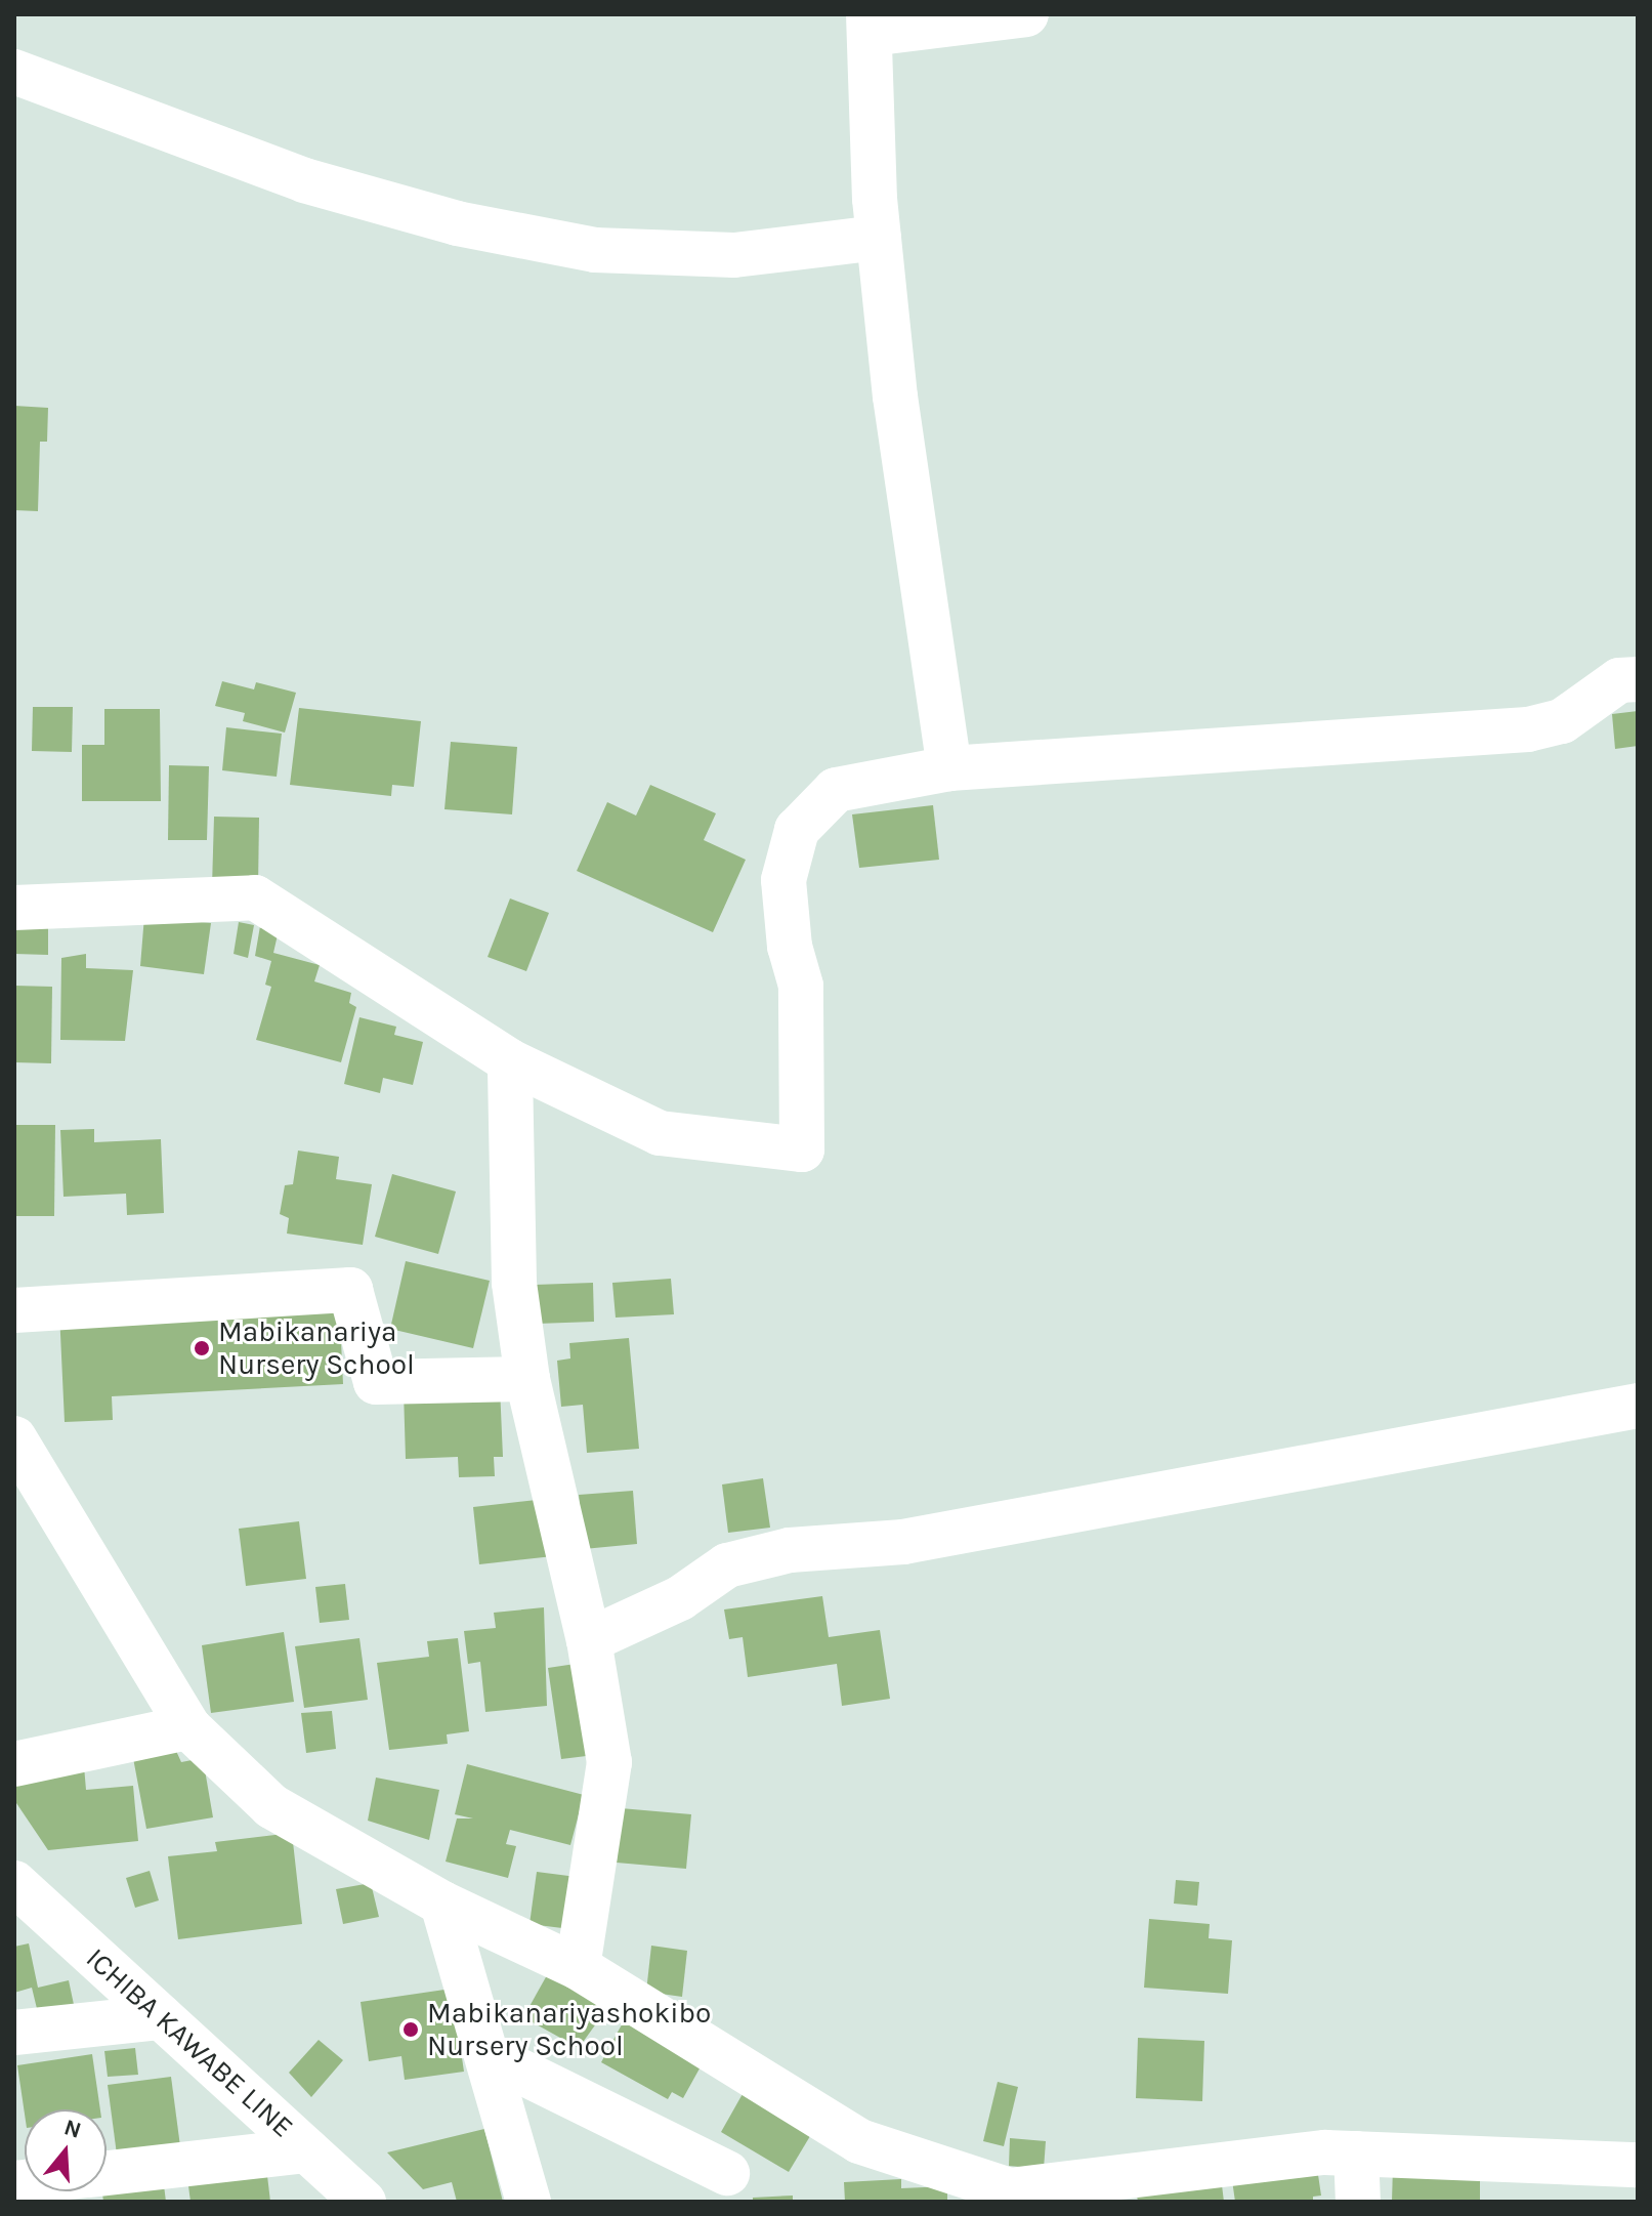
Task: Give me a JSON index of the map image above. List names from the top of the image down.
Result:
{
  "streets": {
    "street": ["ICHIBA KAWABE LINE"]
  },
  "places": ["Mabikanariya Nursery School", "Mabikanariyashokibo Nursery School"],
  "north": "top"
}
